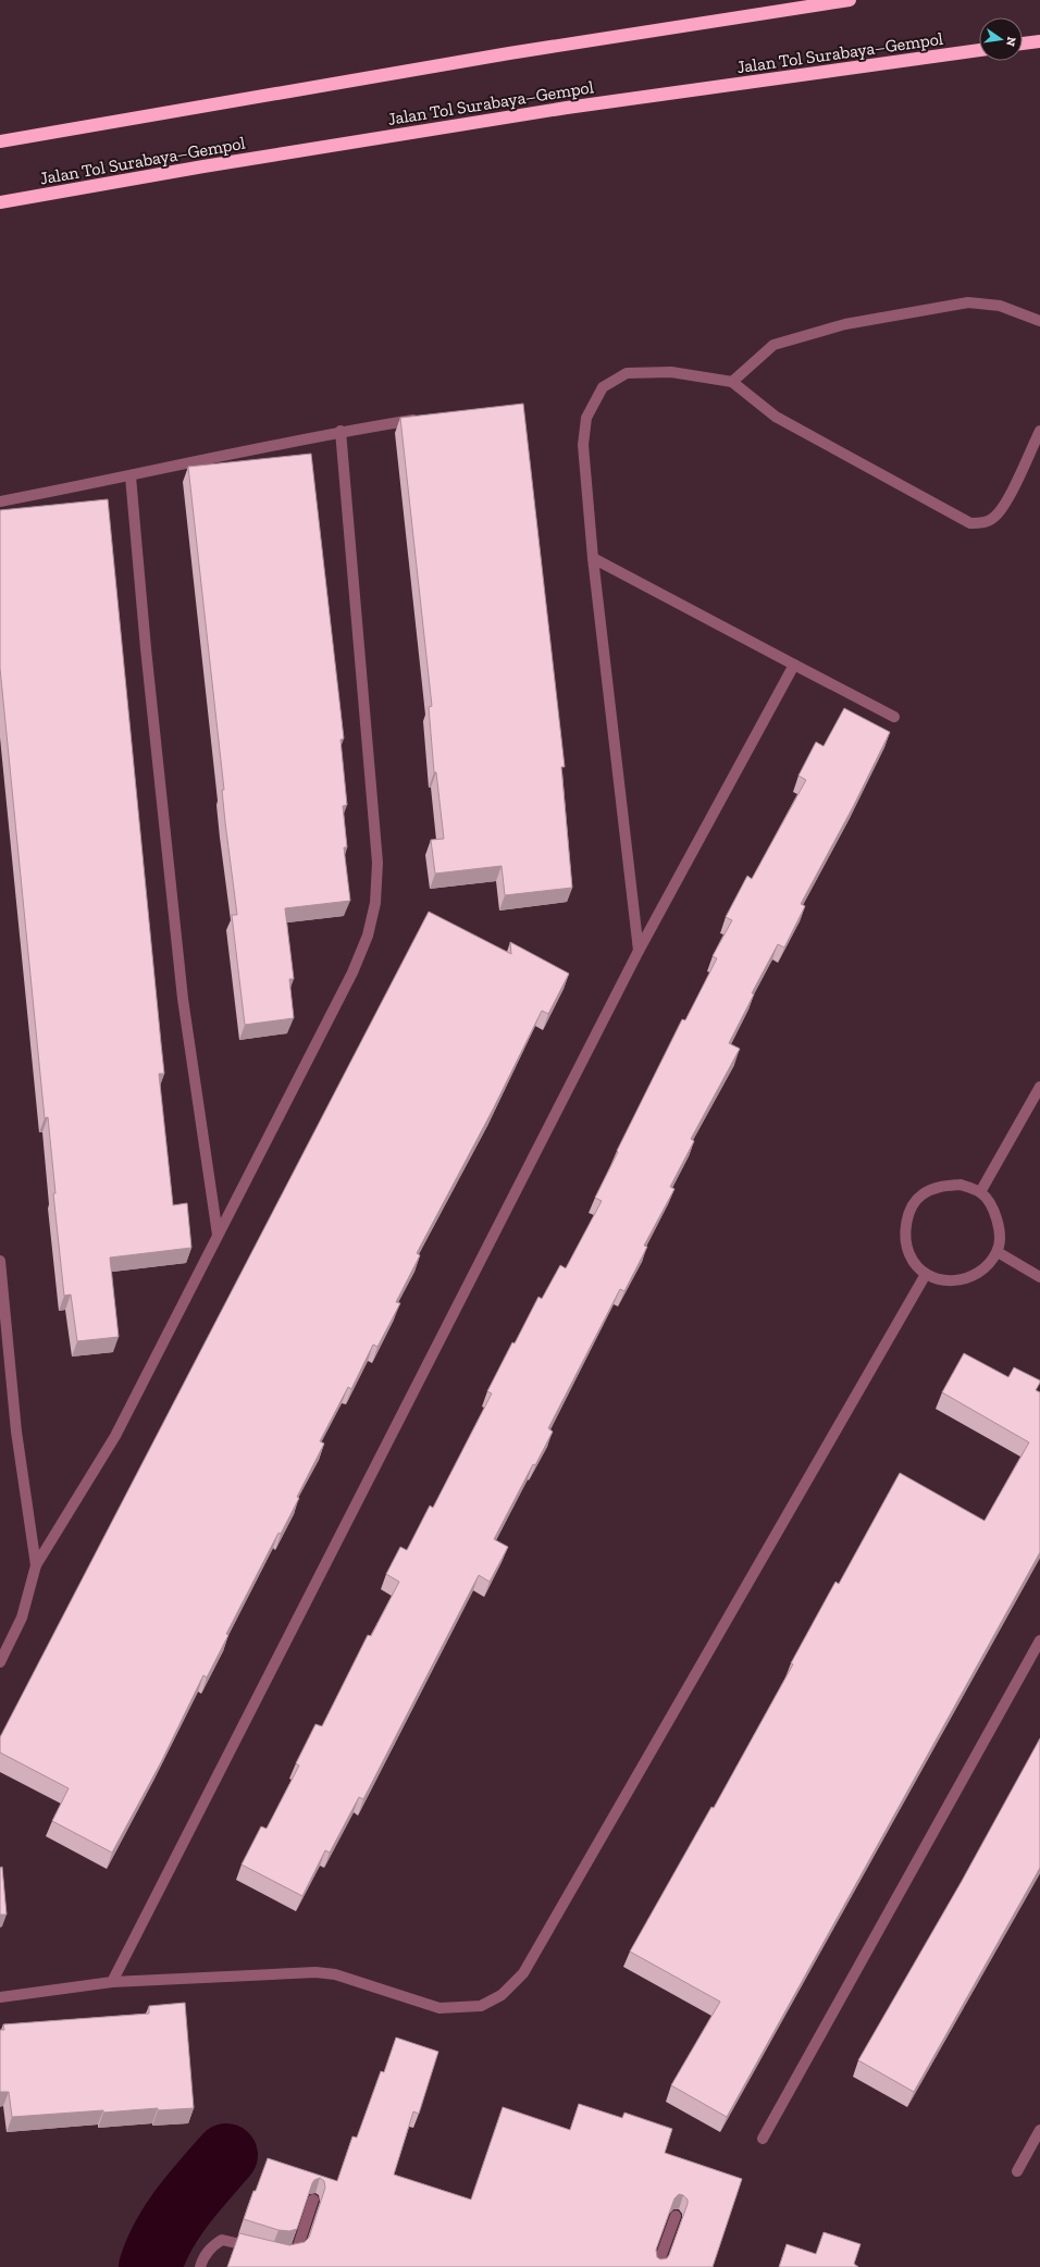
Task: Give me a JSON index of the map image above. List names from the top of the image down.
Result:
{
  "streets": {
    "highway": ["Jalan Tol Surabaya–Gempol"]
  },
  "north": "right"
}
